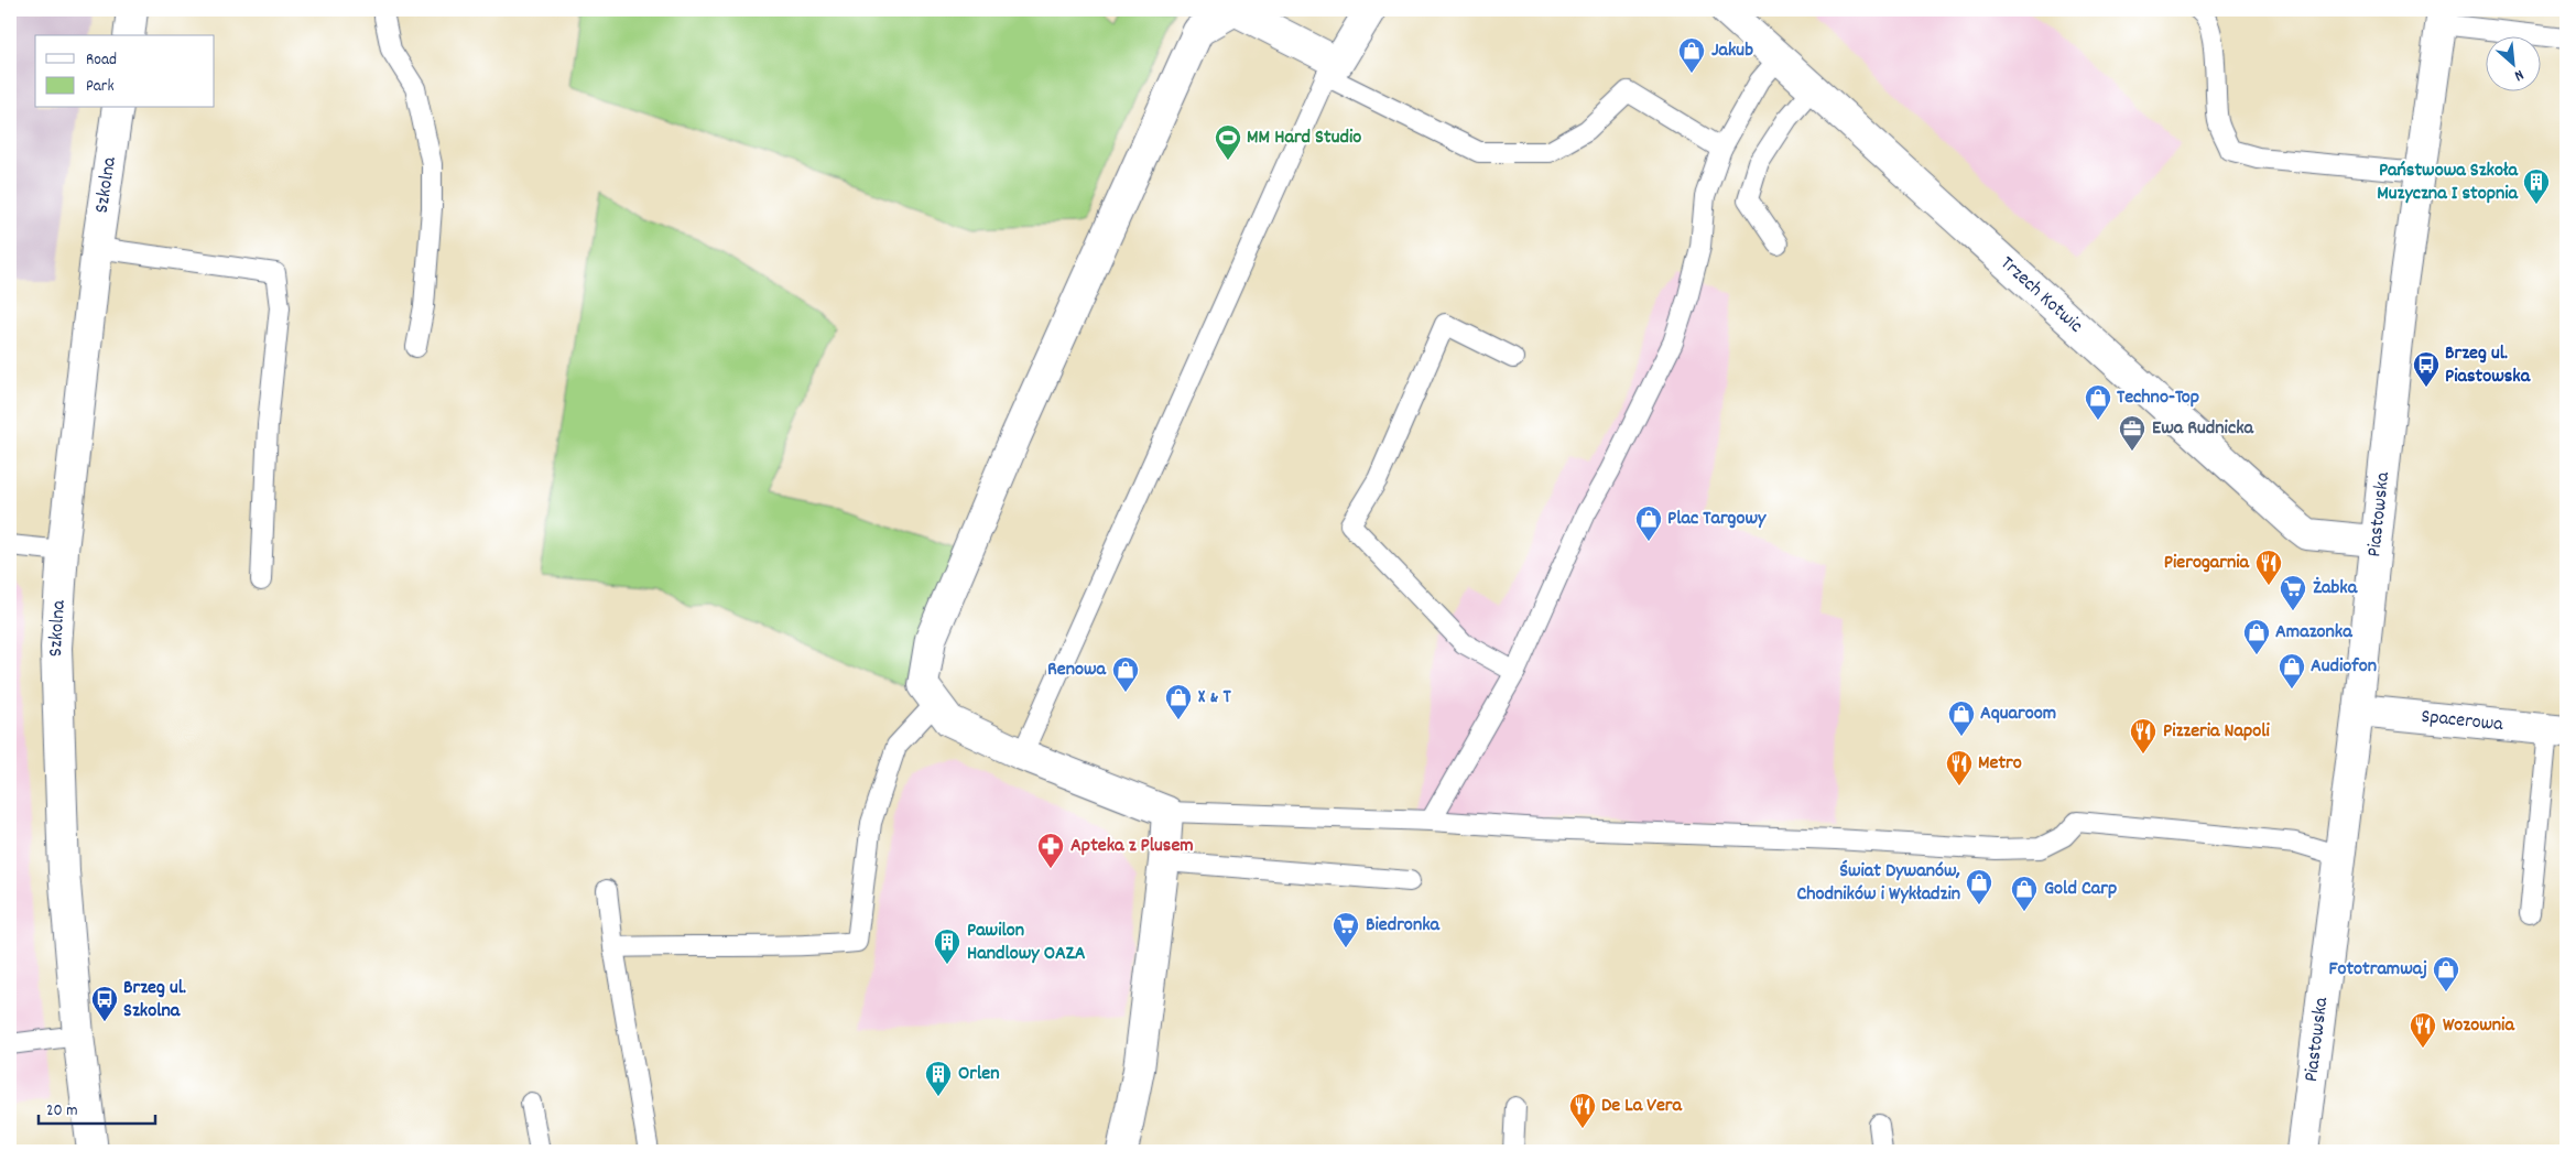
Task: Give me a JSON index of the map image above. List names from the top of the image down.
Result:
{
  "streets": {
    "street": [
      "Szkolna",
      "Trzech Kotwic",
      "Piastowska",
      "Spacerowa"
    ]
  },
  "crossings": [
    ["Trzech Kotwic", "Piastowska"],
    ["Piastowska", "Spacerowa"]
  ],
  "places": {
    "shop": [
      "Jakub",
      "Techno-Top",
      "Plac Targowy",
      "Amazonka",
      "Audiofon",
      "Renowa",
      "X & T",
      "Aquaroom",
      "Świat Dywanów, Chodników i Wykładzin",
      "Gold Carp",
      "Fototramwaj"
    ],
    "sports": ["MM Hard Studio"],
    "building": ["Państwowa Szkoła Muzyczna I stopnia", "Pawilon Handlowy OAZA", "Orlen"],
    "bus stop": ["Brzeg ul. Piastowska", "Brzeg ul. Szkolna"],
    "office": ["Ewa Rudnicka"],
    "restaurant": [
      "Pierogarnia",
      "Pizzeria Napoli",
      "Metro",
      "Wozownia",
      "De La Vera"
    ],
    "supermarket": ["Żabka", "Biedronka"],
    "pharmacy": ["Apteka z Plusem"]
  },
  "legend": ["Road", "Park"],
  "scale_bar": "20 m",
  "north": "bottom right"
}
